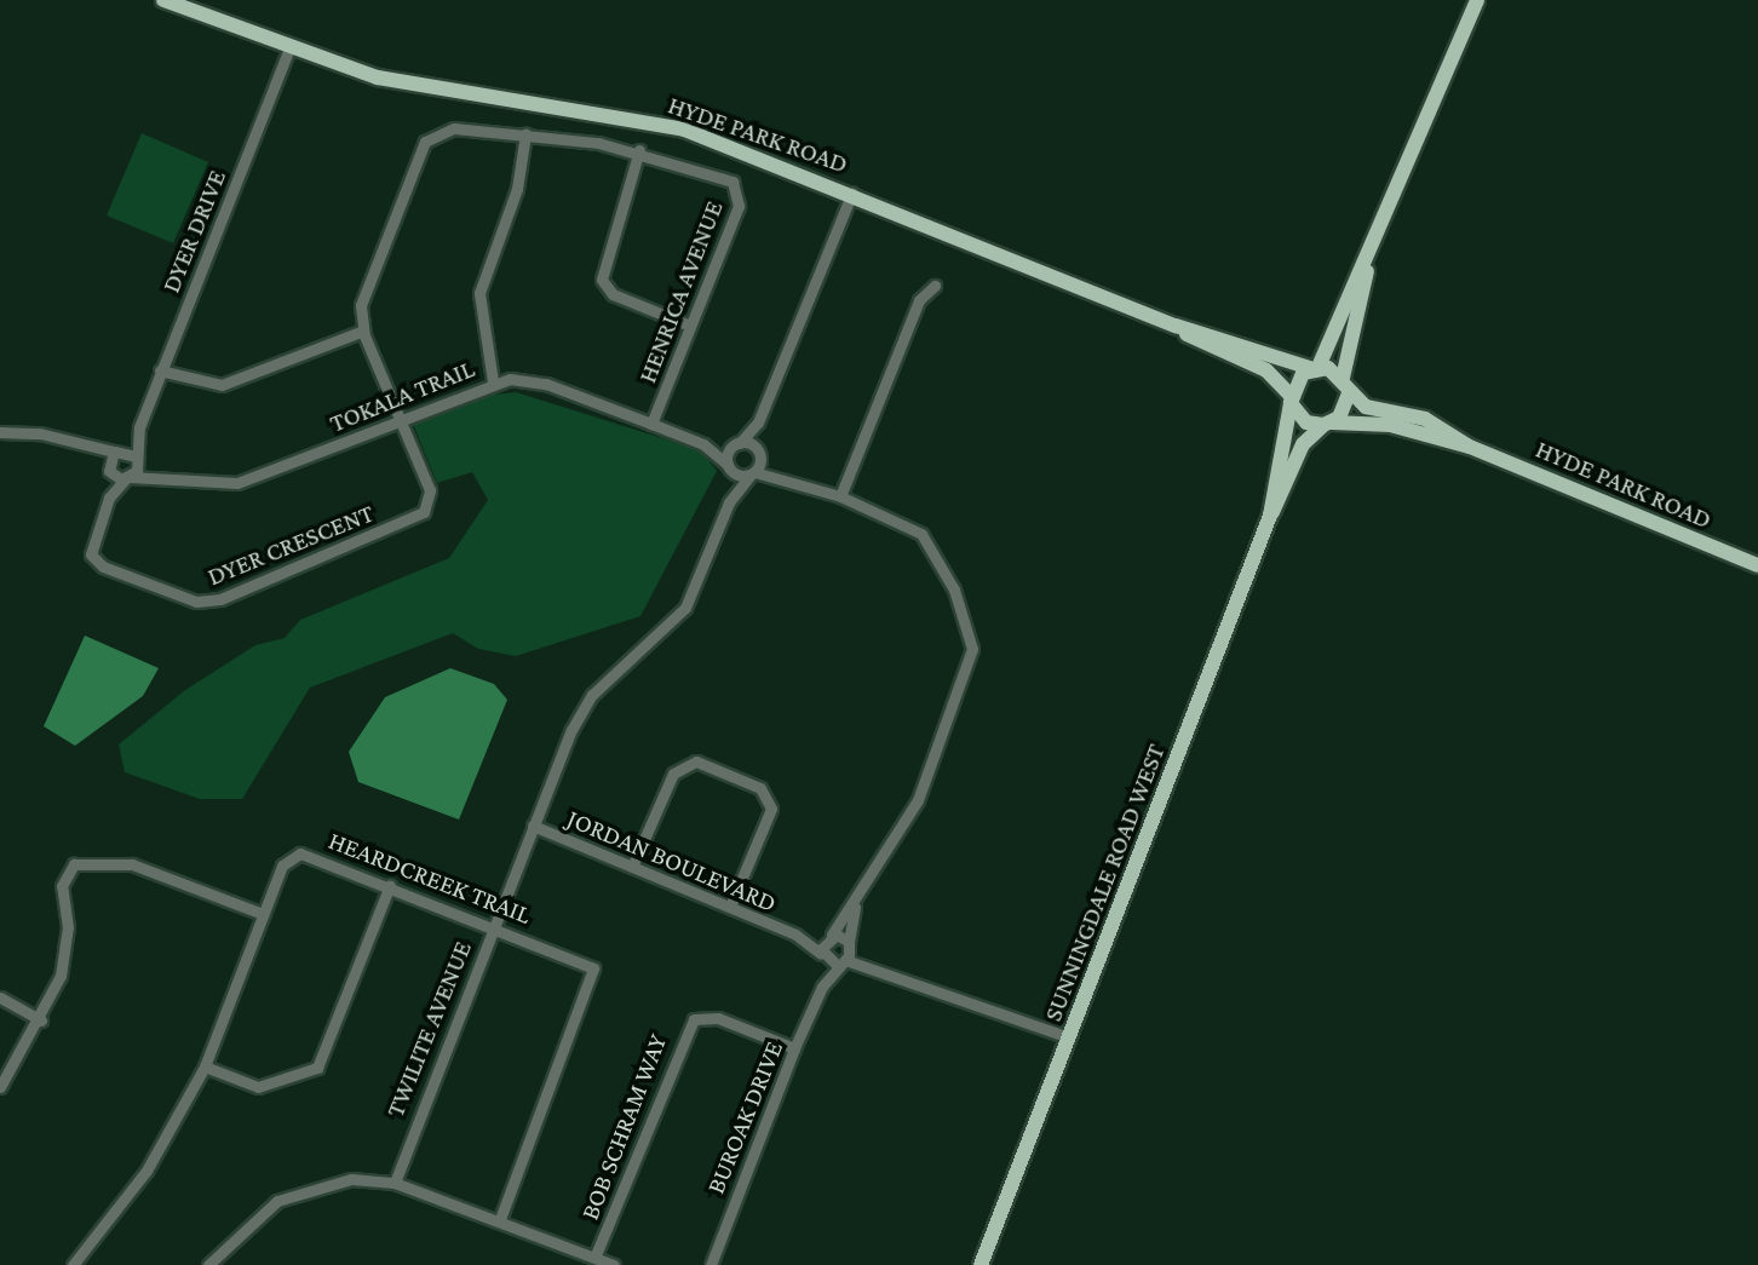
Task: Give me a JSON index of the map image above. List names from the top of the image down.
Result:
{
  "streets": {
    "main road": ["HYDE PARK ROAD", "SUNNINGDALE ROAD WEST"],
    "street": [
      "DYER DRIVE",
      "HENRICA AVENUE",
      "TOKALA TRAIL",
      "DYER CRESCENT",
      "JORDAN BOULEVARD",
      "HEARDCREEK TRAIL",
      "TWILITE AVENUE",
      "BUROAK DRIVE",
      "BOB SCHRAM WAY"
    ]
  },
  "crossings": [
    ["HYDE PARK ROAD", "DYER DRIVE"],
    ["HYDE PARK ROAD", "SUNNINGDALE ROAD WEST"],
    ["DYER DRIVE", "DYER CRESCENT"],
    ["HENRICA AVENUE", "TOKALA TRAIL"],
    ["HENRICA AVENUE", "DYER CRESCENT"],
    ["TOKALA TRAIL", "DYER CRESCENT"],
    ["TOKALA TRAIL", "TWILITE AVENUE"],
    ["JORDAN BOULEVARD", "TWILITE AVENUE"],
    ["JORDAN BOULEVARD", "BUROAK DRIVE"],
    ["HEARDCREEK TRAIL", "TWILITE AVENUE"],
    ["BUROAK DRIVE", "BOB SCHRAM WAY"]
  ]
}
